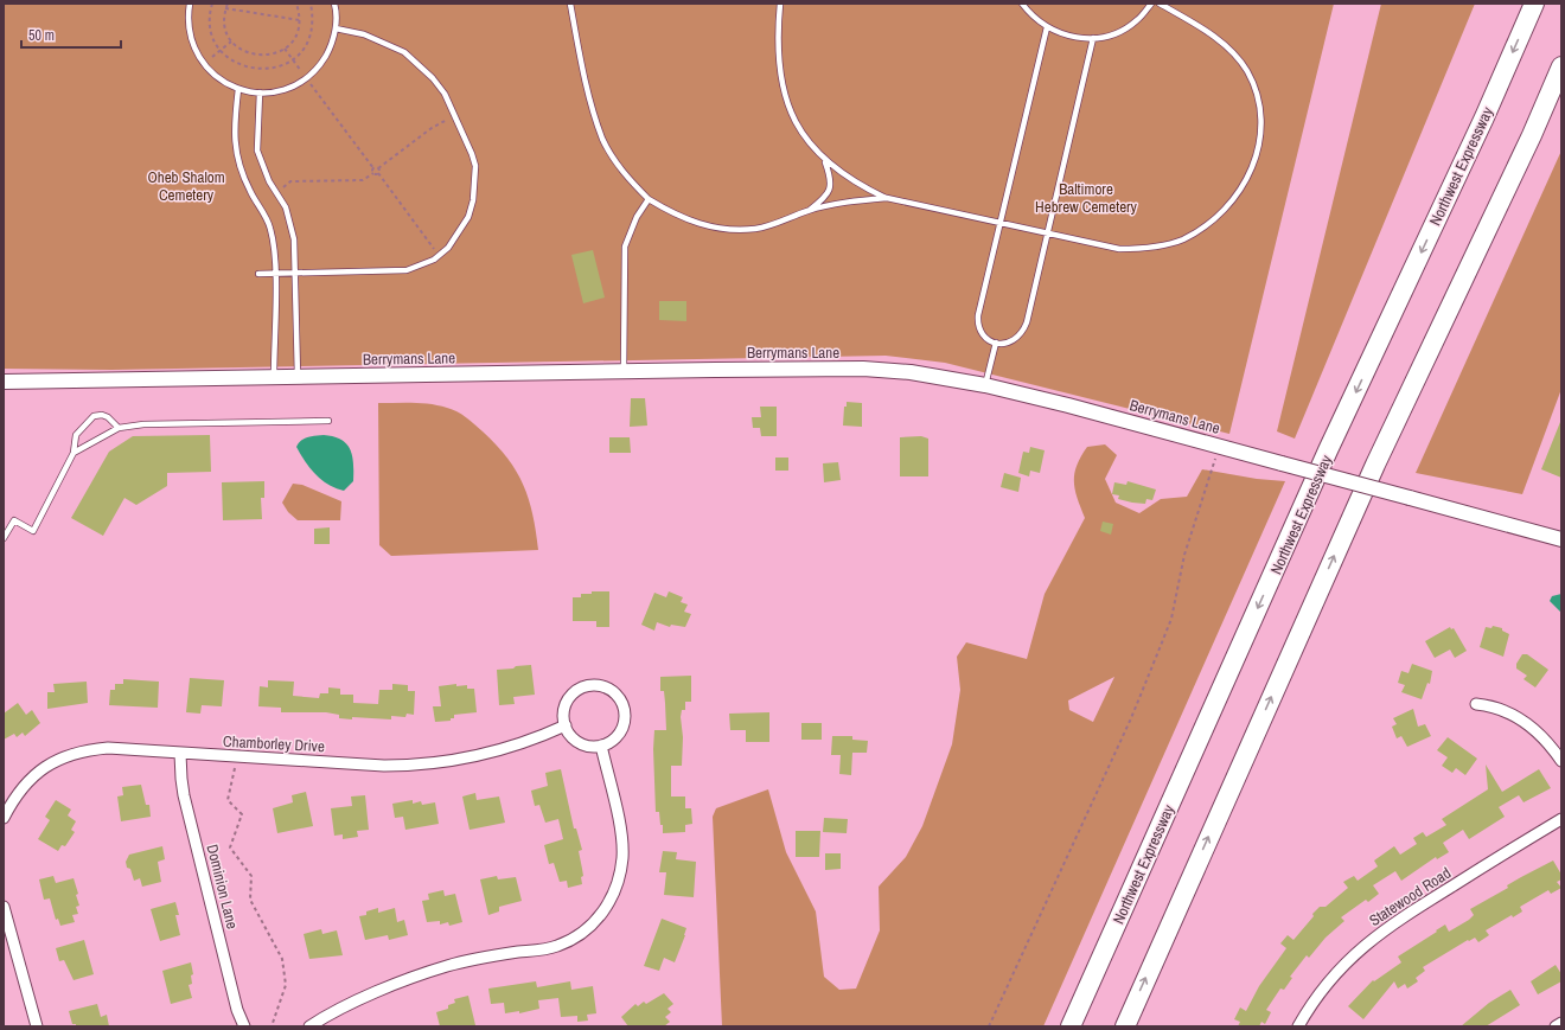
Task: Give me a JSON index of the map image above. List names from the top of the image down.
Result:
{
  "streets": {
    "highway": ["Northwest Expressway"],
    "street": [
      "Berrymans Lane",
      "Chamborley Drive",
      "Dominion Lane",
      "Statewood Road"
    ]
  },
  "crossings": [
    ["Chamborley Drive", "Dominion Lane"]
  ],
  "parks": ["Oheb Shalom Cemetery", "Baltimore Hebrew Cemetery"],
  "scale_bar": "50 m"
}
